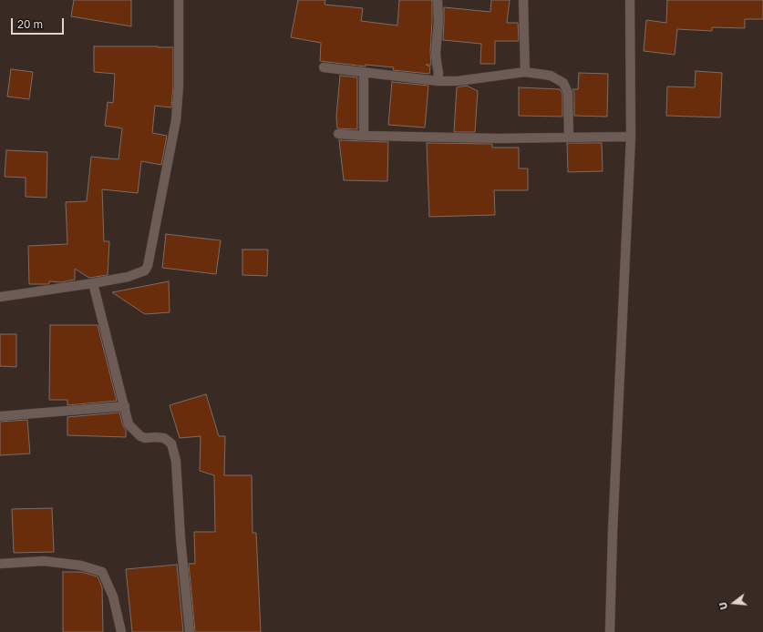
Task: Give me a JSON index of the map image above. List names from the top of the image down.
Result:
{
  "scale_bar": "20 m",
  "north": "left"
}
